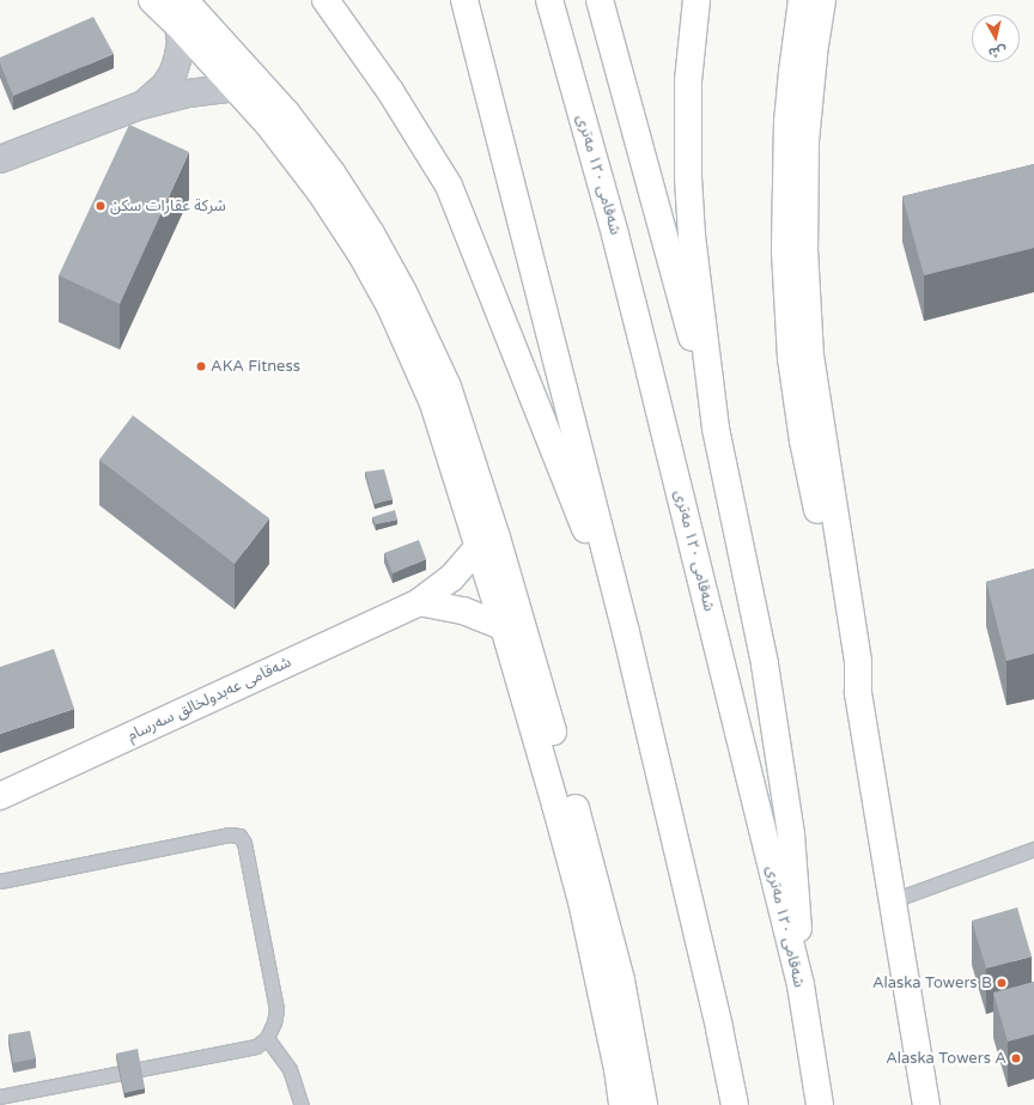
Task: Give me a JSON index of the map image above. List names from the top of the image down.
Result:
{
  "streets": {
    "main road": ["شەقامی ١٢٠ مەتری", "شەقامی عەبدولخالق سەرسام"]
  },
  "places": [
    "شركة عقارات سكن",
    "AKA Fitness",
    "Alaska Towers B",
    "Alaska Towers A"
  ],
  "north": "bottom"
}
